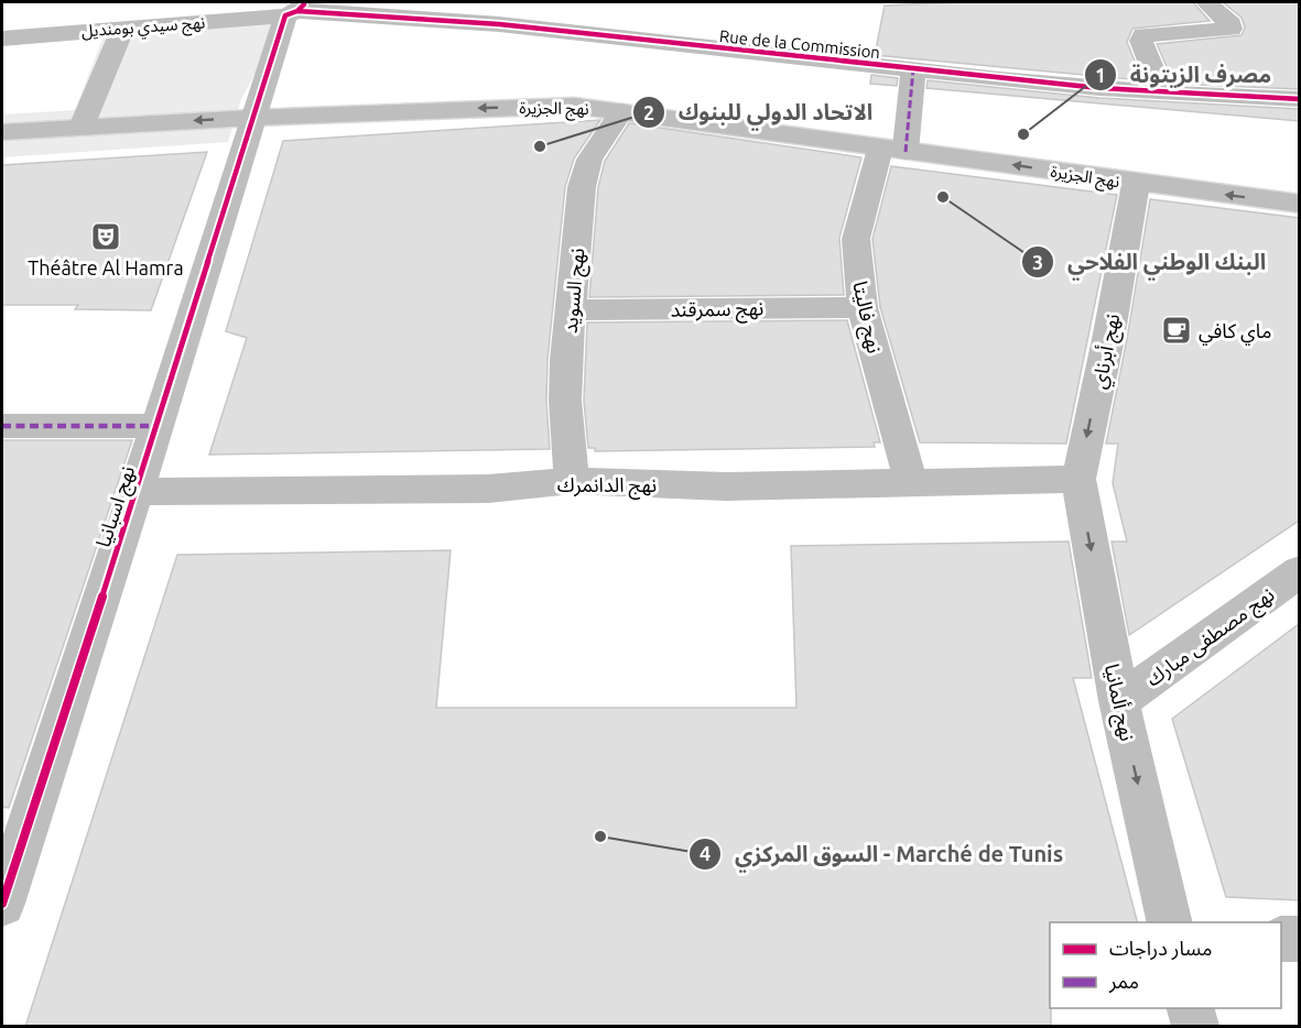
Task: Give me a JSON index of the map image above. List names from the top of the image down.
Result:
{
  "streets": {
    "street": [
      "نهج سيدي بومنديل",
      "Rue de la Commission",
      "نهج الجزيرة",
      "نهج السويد",
      "نهج سمرقند",
      "نهج فاليتا",
      "نهج أبرناي",
      "نهج الدانمرك",
      "نهج اسبانيا",
      "نهج مصطفى مبارك",
      "نهج ألمانيا"
    ]
  },
  "crossings": [
    ["نهج سيدي بومنديل", "Rue de la Commission"],
    ["نهج سيدي بومنديل", "نهج اسبانيا"],
    ["Rue de la Commission", "نهج فاليتا"],
    ["Rue de la Commission", "نهج اسبانيا"],
    ["نهج الجزيرة", "نهج السويد"],
    ["نهج الجزيرة", "نهج فاليتا"],
    ["نهج الجزيرة", "نهج أبرناي"],
    ["نهج الجزيرة", "نهج اسبانيا"],
    ["نهج السويد", "نهج سمرقند"],
    ["نهج السويد", "نهج الدانمرك"],
    ["نهج سمرقند", "نهج فاليتا"],
    ["نهج فاليتا", "نهج الدانمرك"],
    ["نهج أبرناي", "نهج الدانمرك"],
    ["نهج أبرناي", "نهج ألمانيا"],
    ["نهج الدانمرك", "نهج اسبانيا"],
    ["نهج الدانمرك", "نهج ألمانيا"],
    ["نهج مصطفى مبارك", "نهج ألمانيا"]
  ],
  "one_way": ["نهج الجزيرة", "نهج أبرناي", "نهج ألمانيا"],
  "places": {
    "other": [
      "مصرف الزيتونة",
      "الاتحاد الدولي للبنوك",
      "البنك الوطني الفلاحي",
      "السوق المركزي - Marché de Tunis"
    ],
    "theatre": ["Théâtre Al Hamra"],
    "cafe": ["ماي كافي"]
  },
  "legend": ["مسار دراجات", "ممر"]
}
